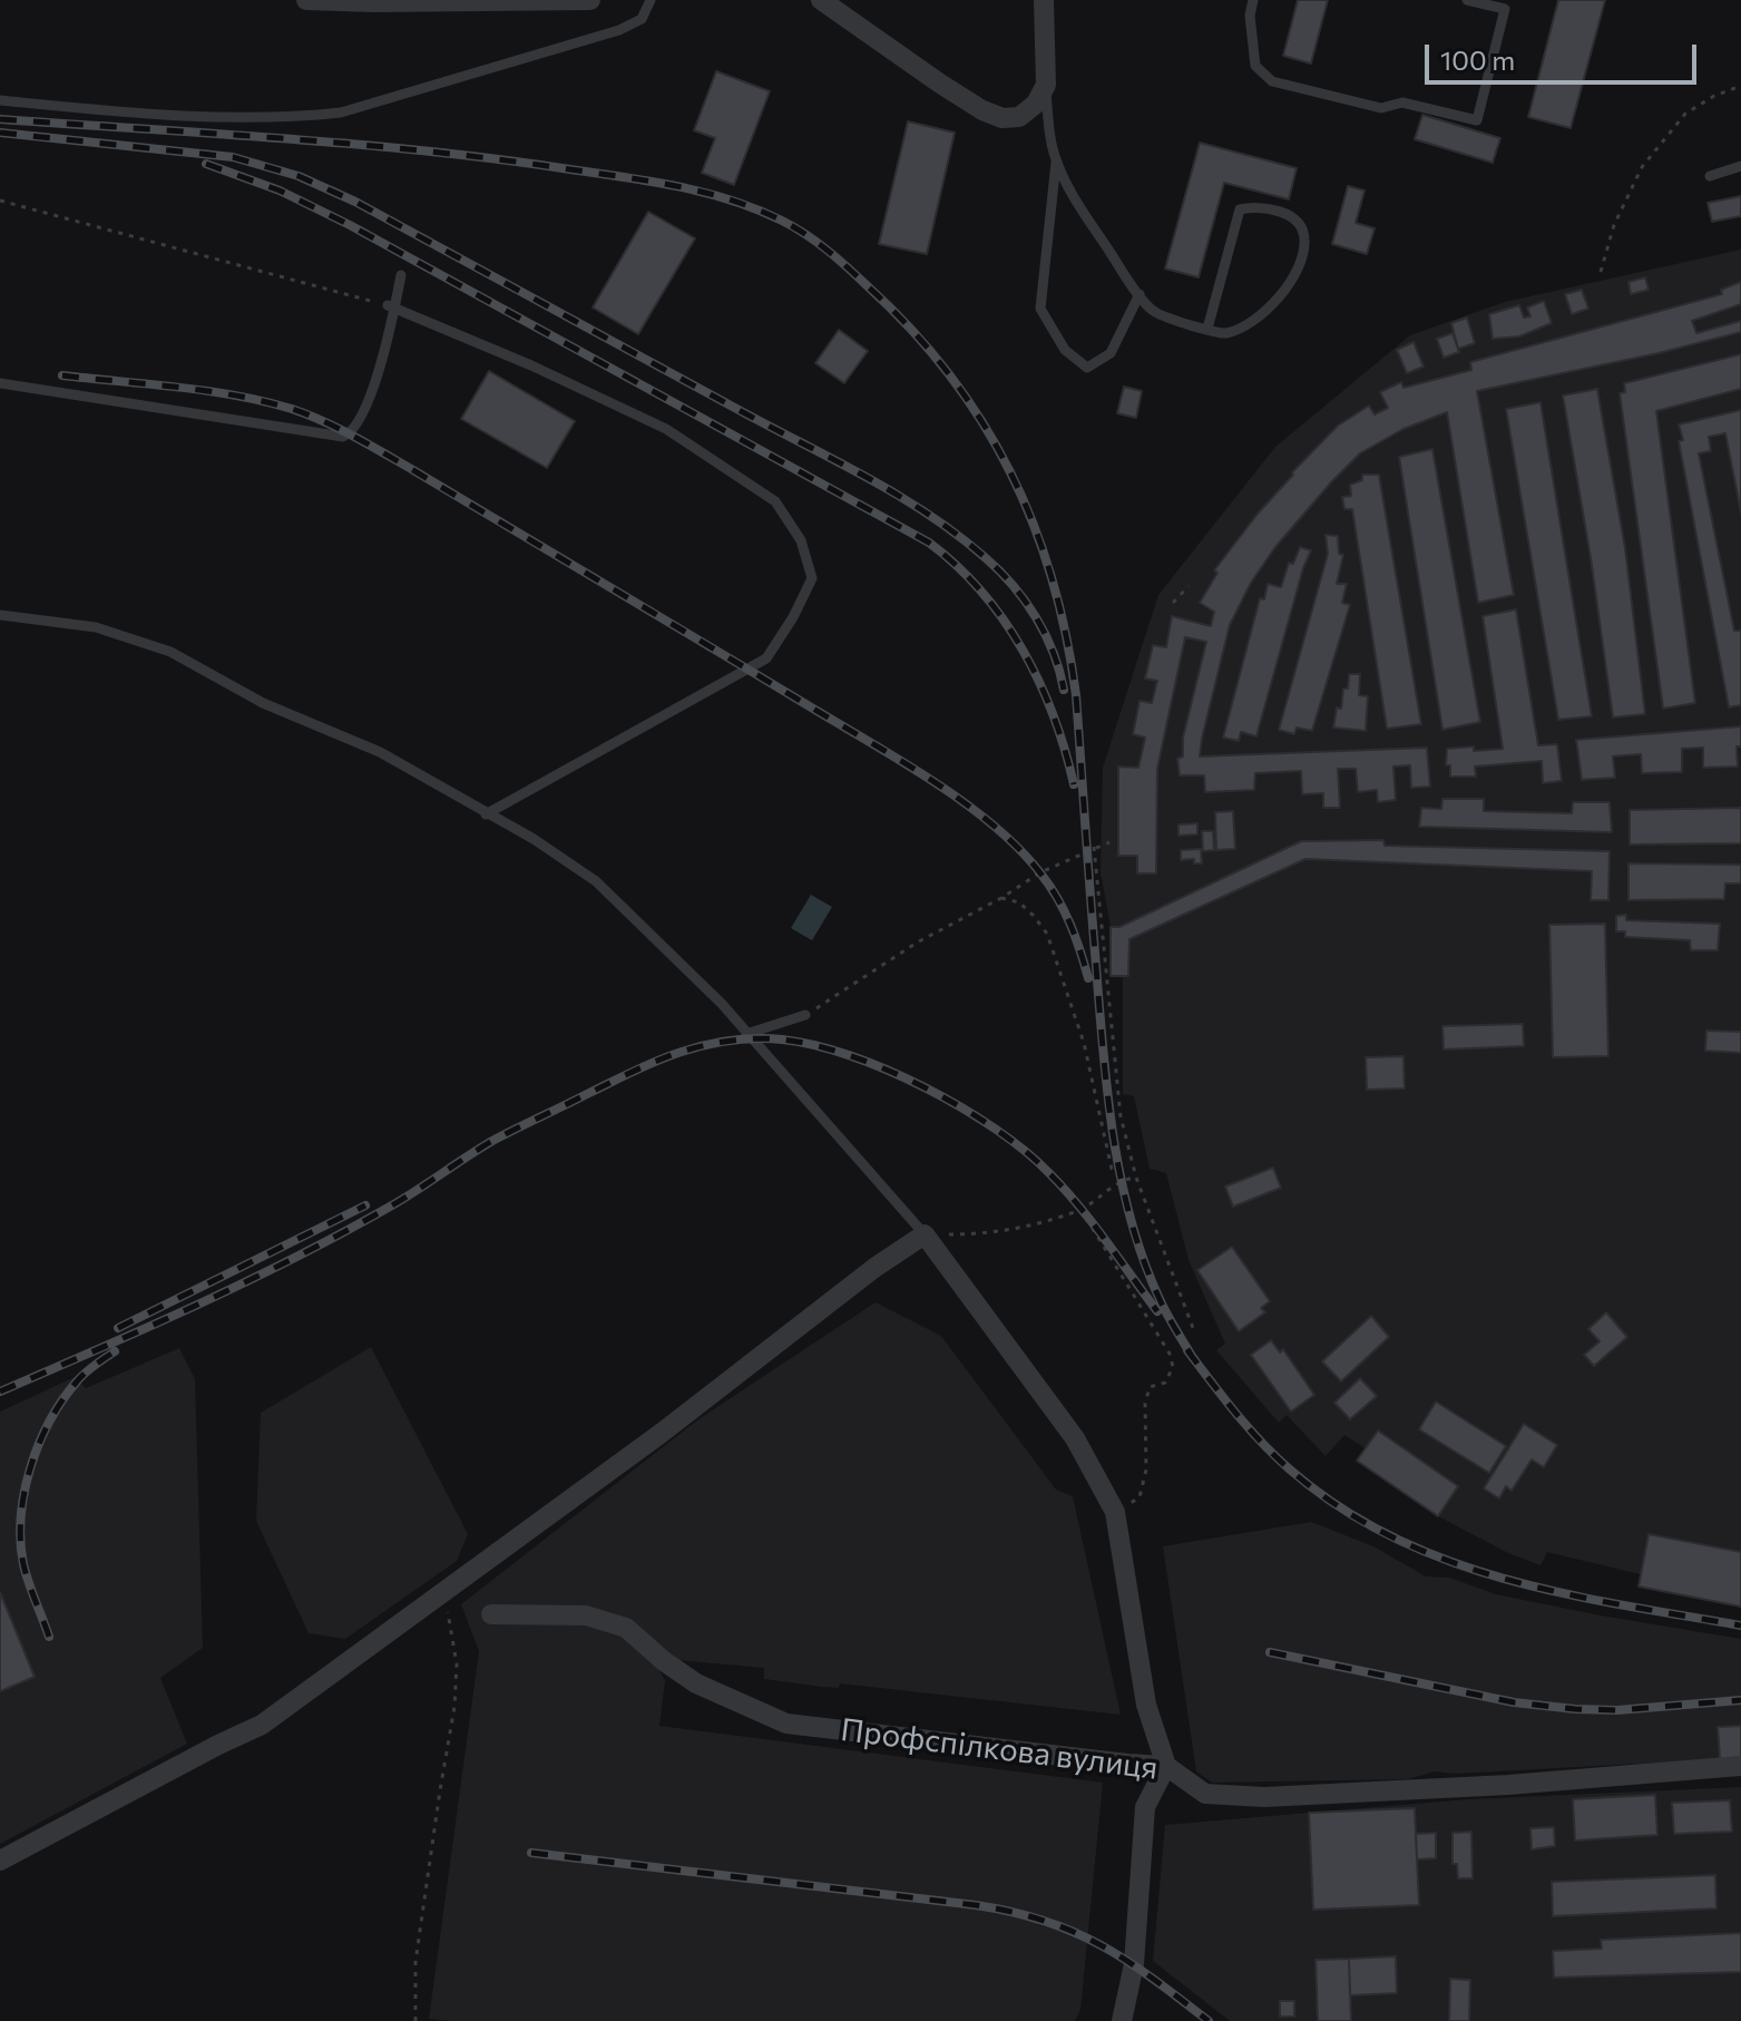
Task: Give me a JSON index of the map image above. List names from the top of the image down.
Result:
{
  "streets": {
    "street": ["Профспілкова вулиця"]
  },
  "scale_bar": "100 m"
}
